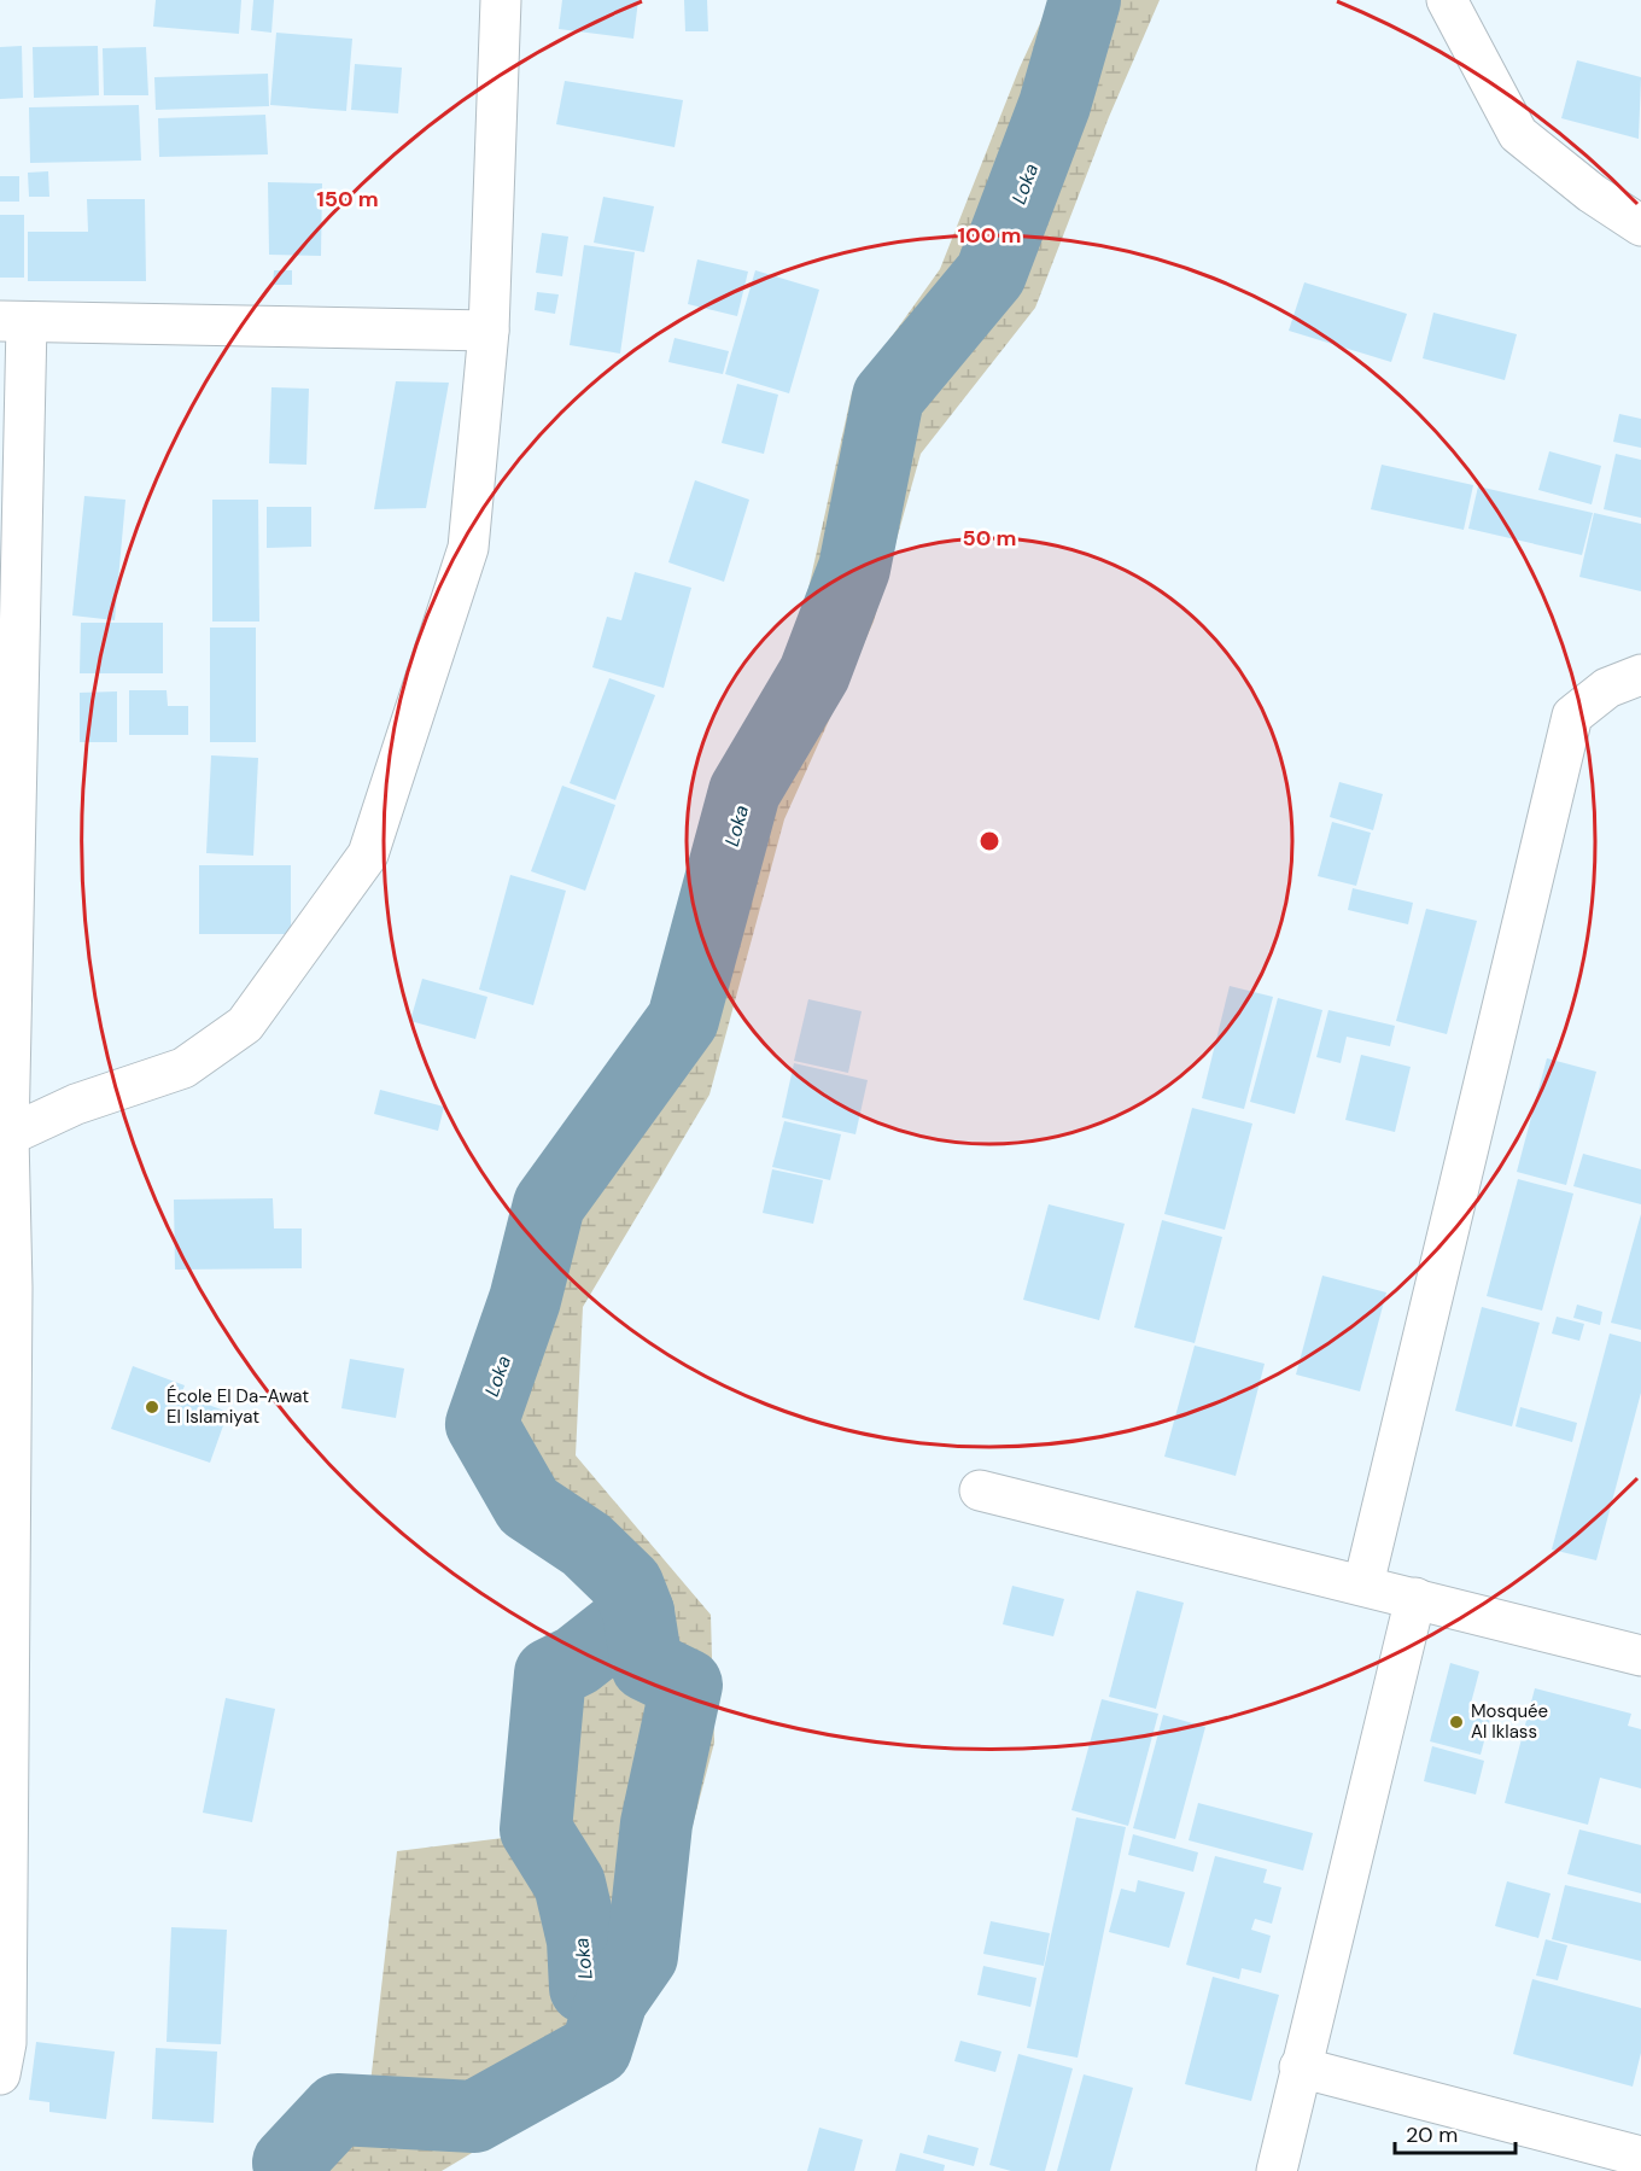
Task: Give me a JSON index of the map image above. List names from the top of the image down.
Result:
{
  "water": ["Loka"],
  "places": ["École El Da-Awat El Islamiyat", "Mosquée Al Iklass"],
  "scale_bar": "20 m",
  "rings": ["150 m", "100 m", "50 m"]
}
